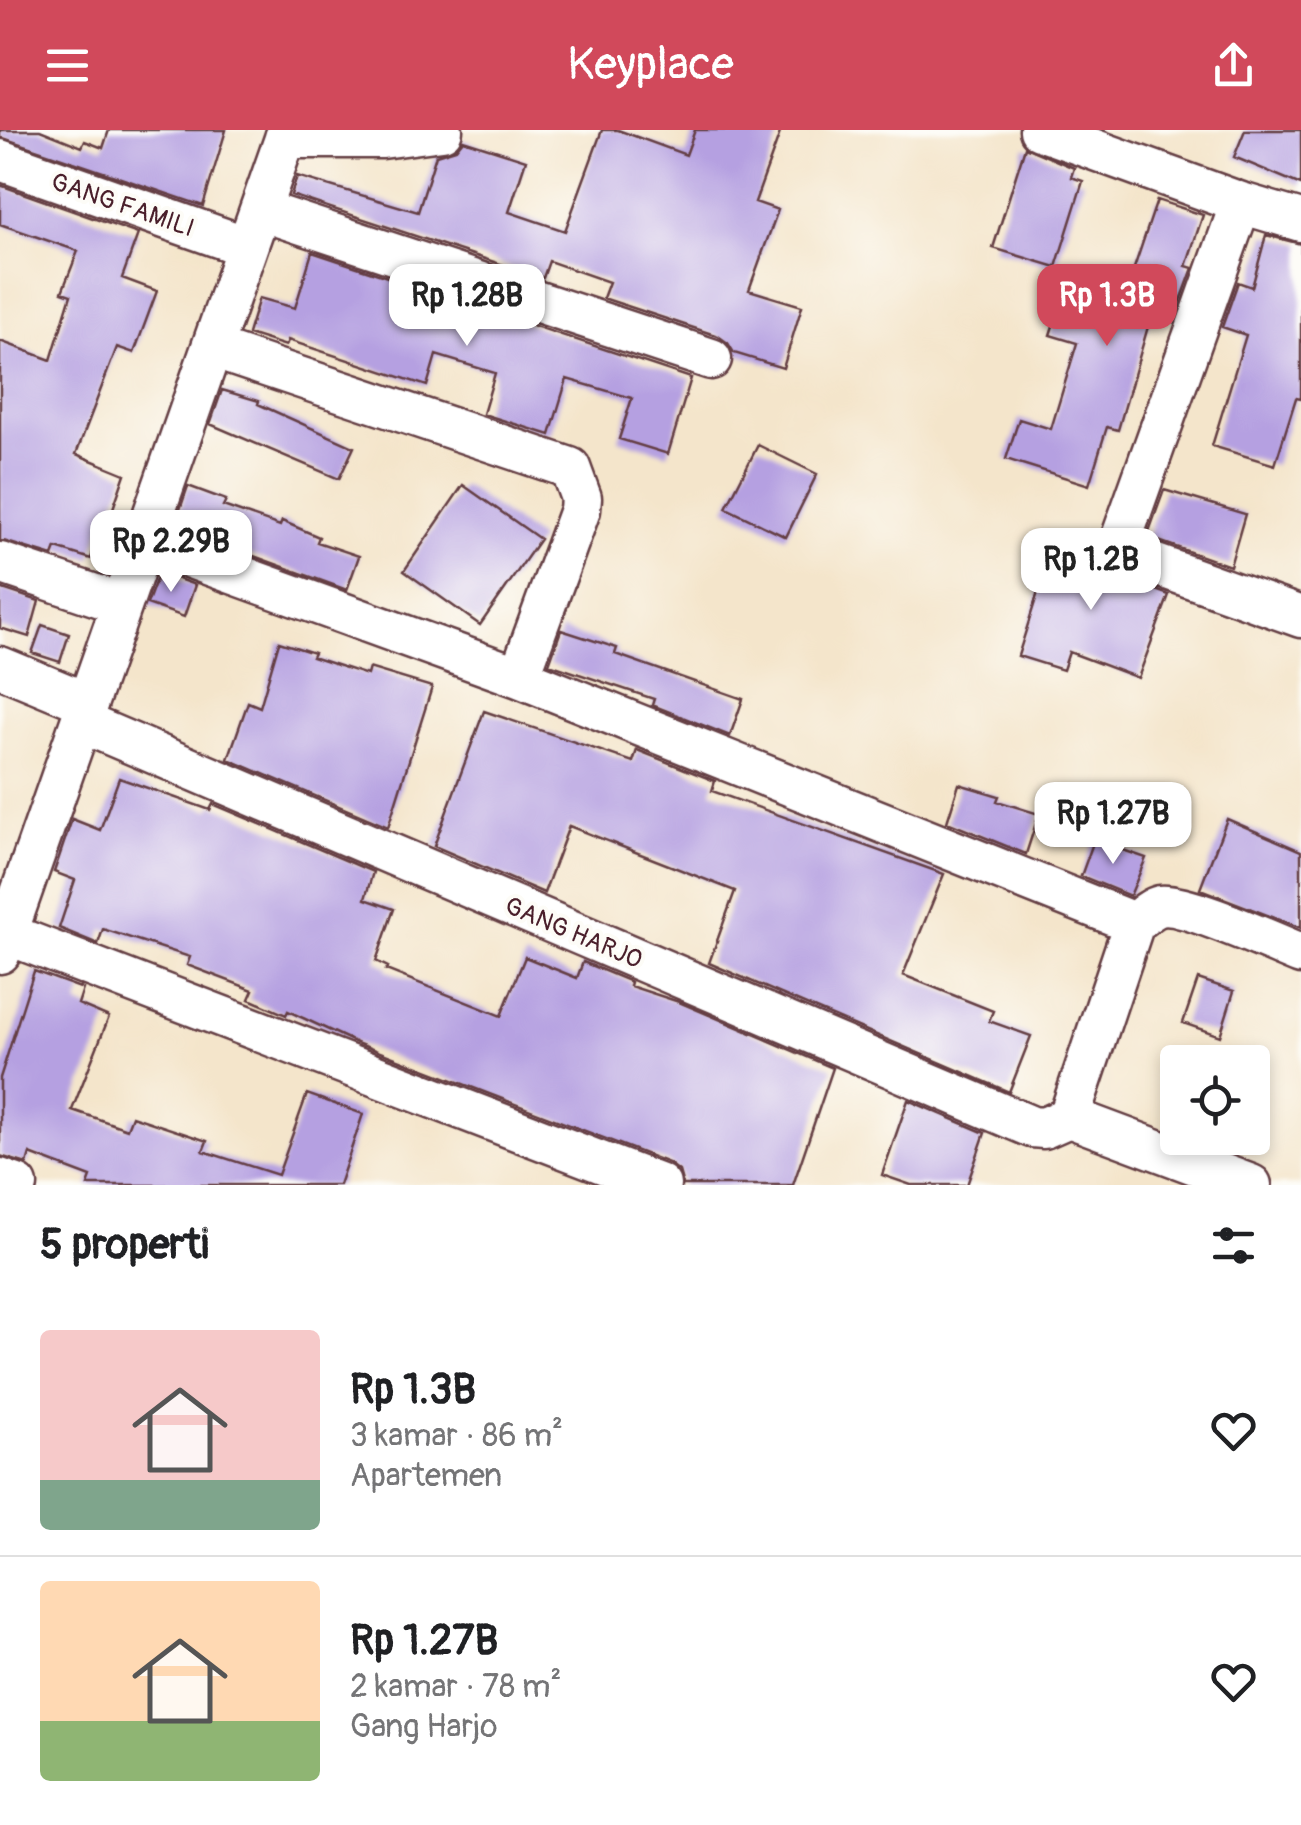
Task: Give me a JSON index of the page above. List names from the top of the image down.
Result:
{
  "streets": {
    "street": ["GANG FAMILI", "GANG HARJO"]
  },
  "page": {
    "header": "Keyplace",
    "price": [
      "Rp 1.28B",
      "Rp 1.3B",
      "Rp 2.29B",
      "Rp 1.2B",
      "Rp 1.27B"
    ],
    "heading": "5 properti",
    "list": [
      {
        "name": "Rp 1.3B",
        "note": "3 kamar · 86 m² · Apartemen"
      },
      {
        "name": "Rp 1.27B",
        "note": "2 kamar · 78 m² · Gang Harjo"
      }
    ]
  }
}
